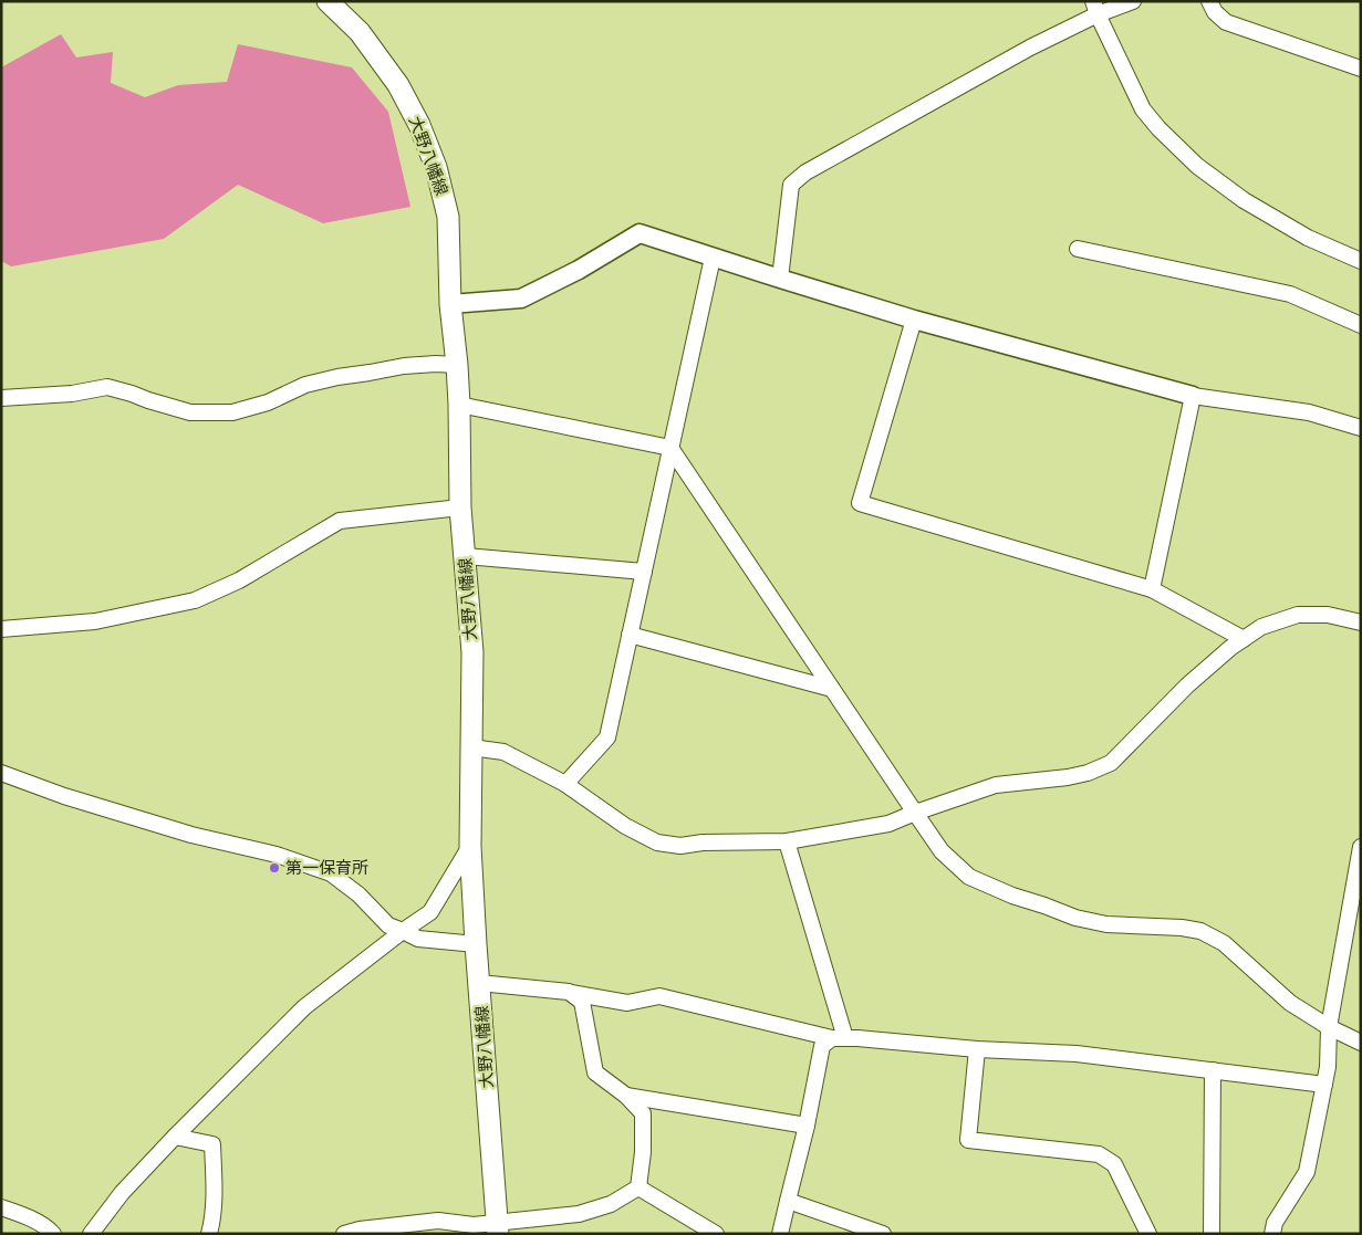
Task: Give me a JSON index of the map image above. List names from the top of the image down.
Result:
{
  "streets": {
    "main road": ["大野八幡線"]
  },
  "places": ["第一保育所"]
}
